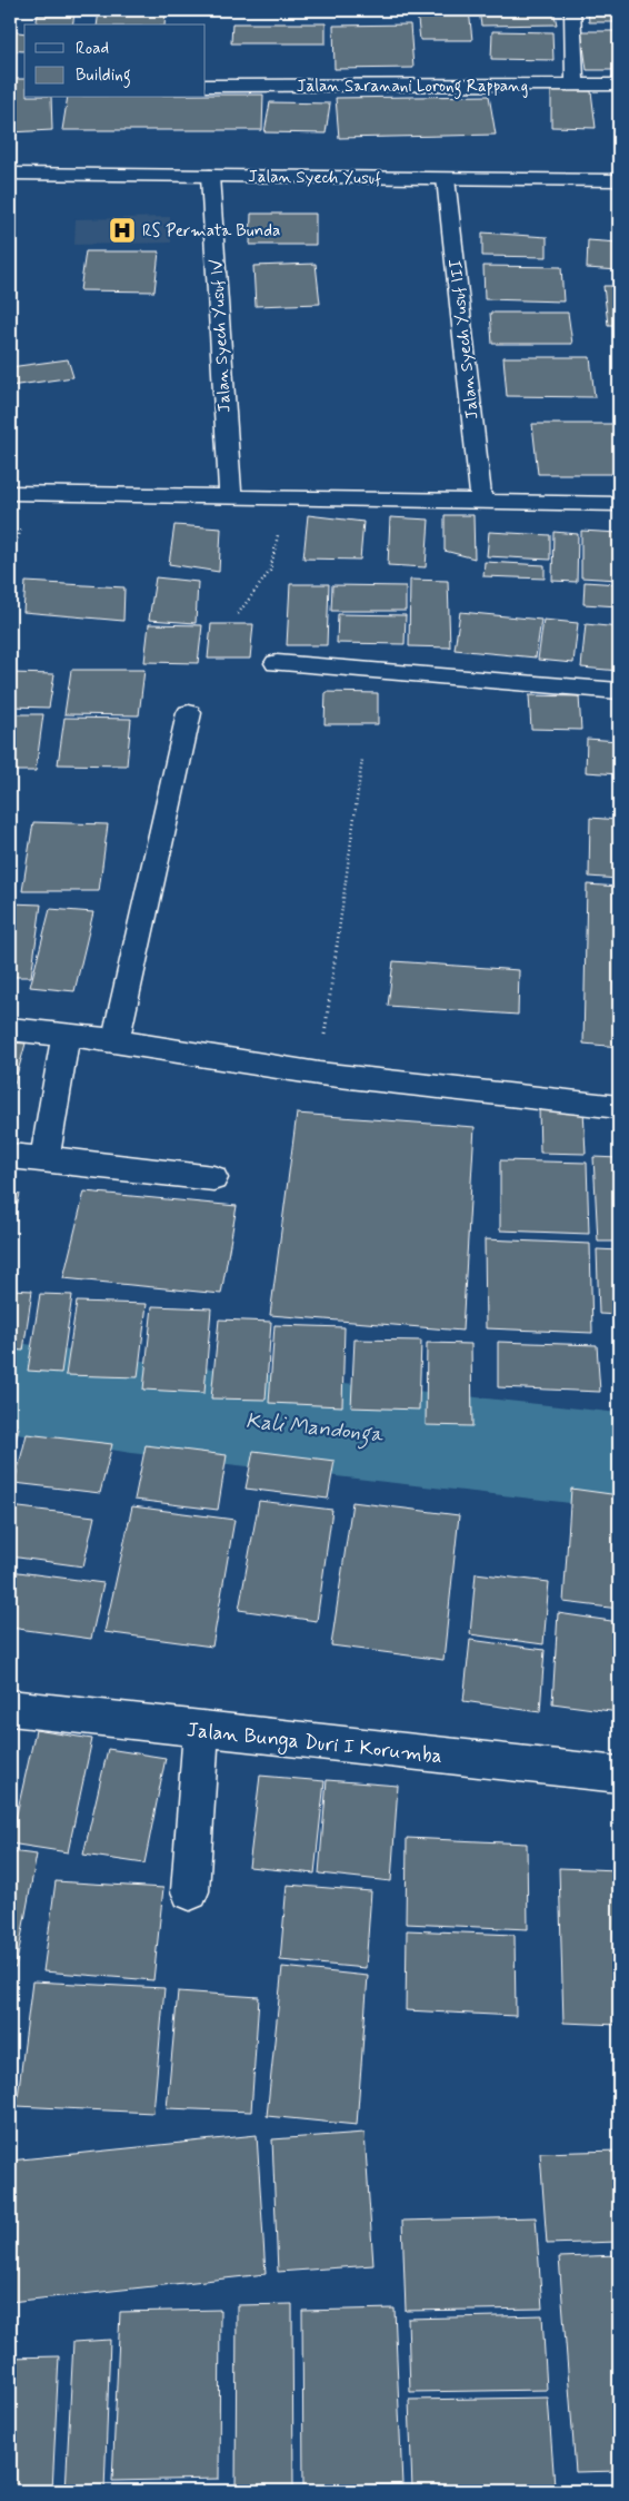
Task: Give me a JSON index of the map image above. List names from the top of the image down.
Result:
{
  "streets": {
    "street": [
      "Jalan Saranani Lorong Rappang",
      "Jalan Syech Yusuf",
      "Jalan Syech Yusuf IV",
      "Jalan Syech Yusuf III",
      "Jalan Bunga Duri I Korumba"
    ]
  },
  "crossings": [
    ["Jalan Syech Yusuf", "Jalan Syech Yusuf IV"],
    ["Jalan Syech Yusuf", "Jalan Syech Yusuf III"]
  ],
  "water": ["Kali Mandonga"],
  "places": {
    "hospital": ["RS Permata Bunda"]
  },
  "legend": ["Road", "Building"]
}
